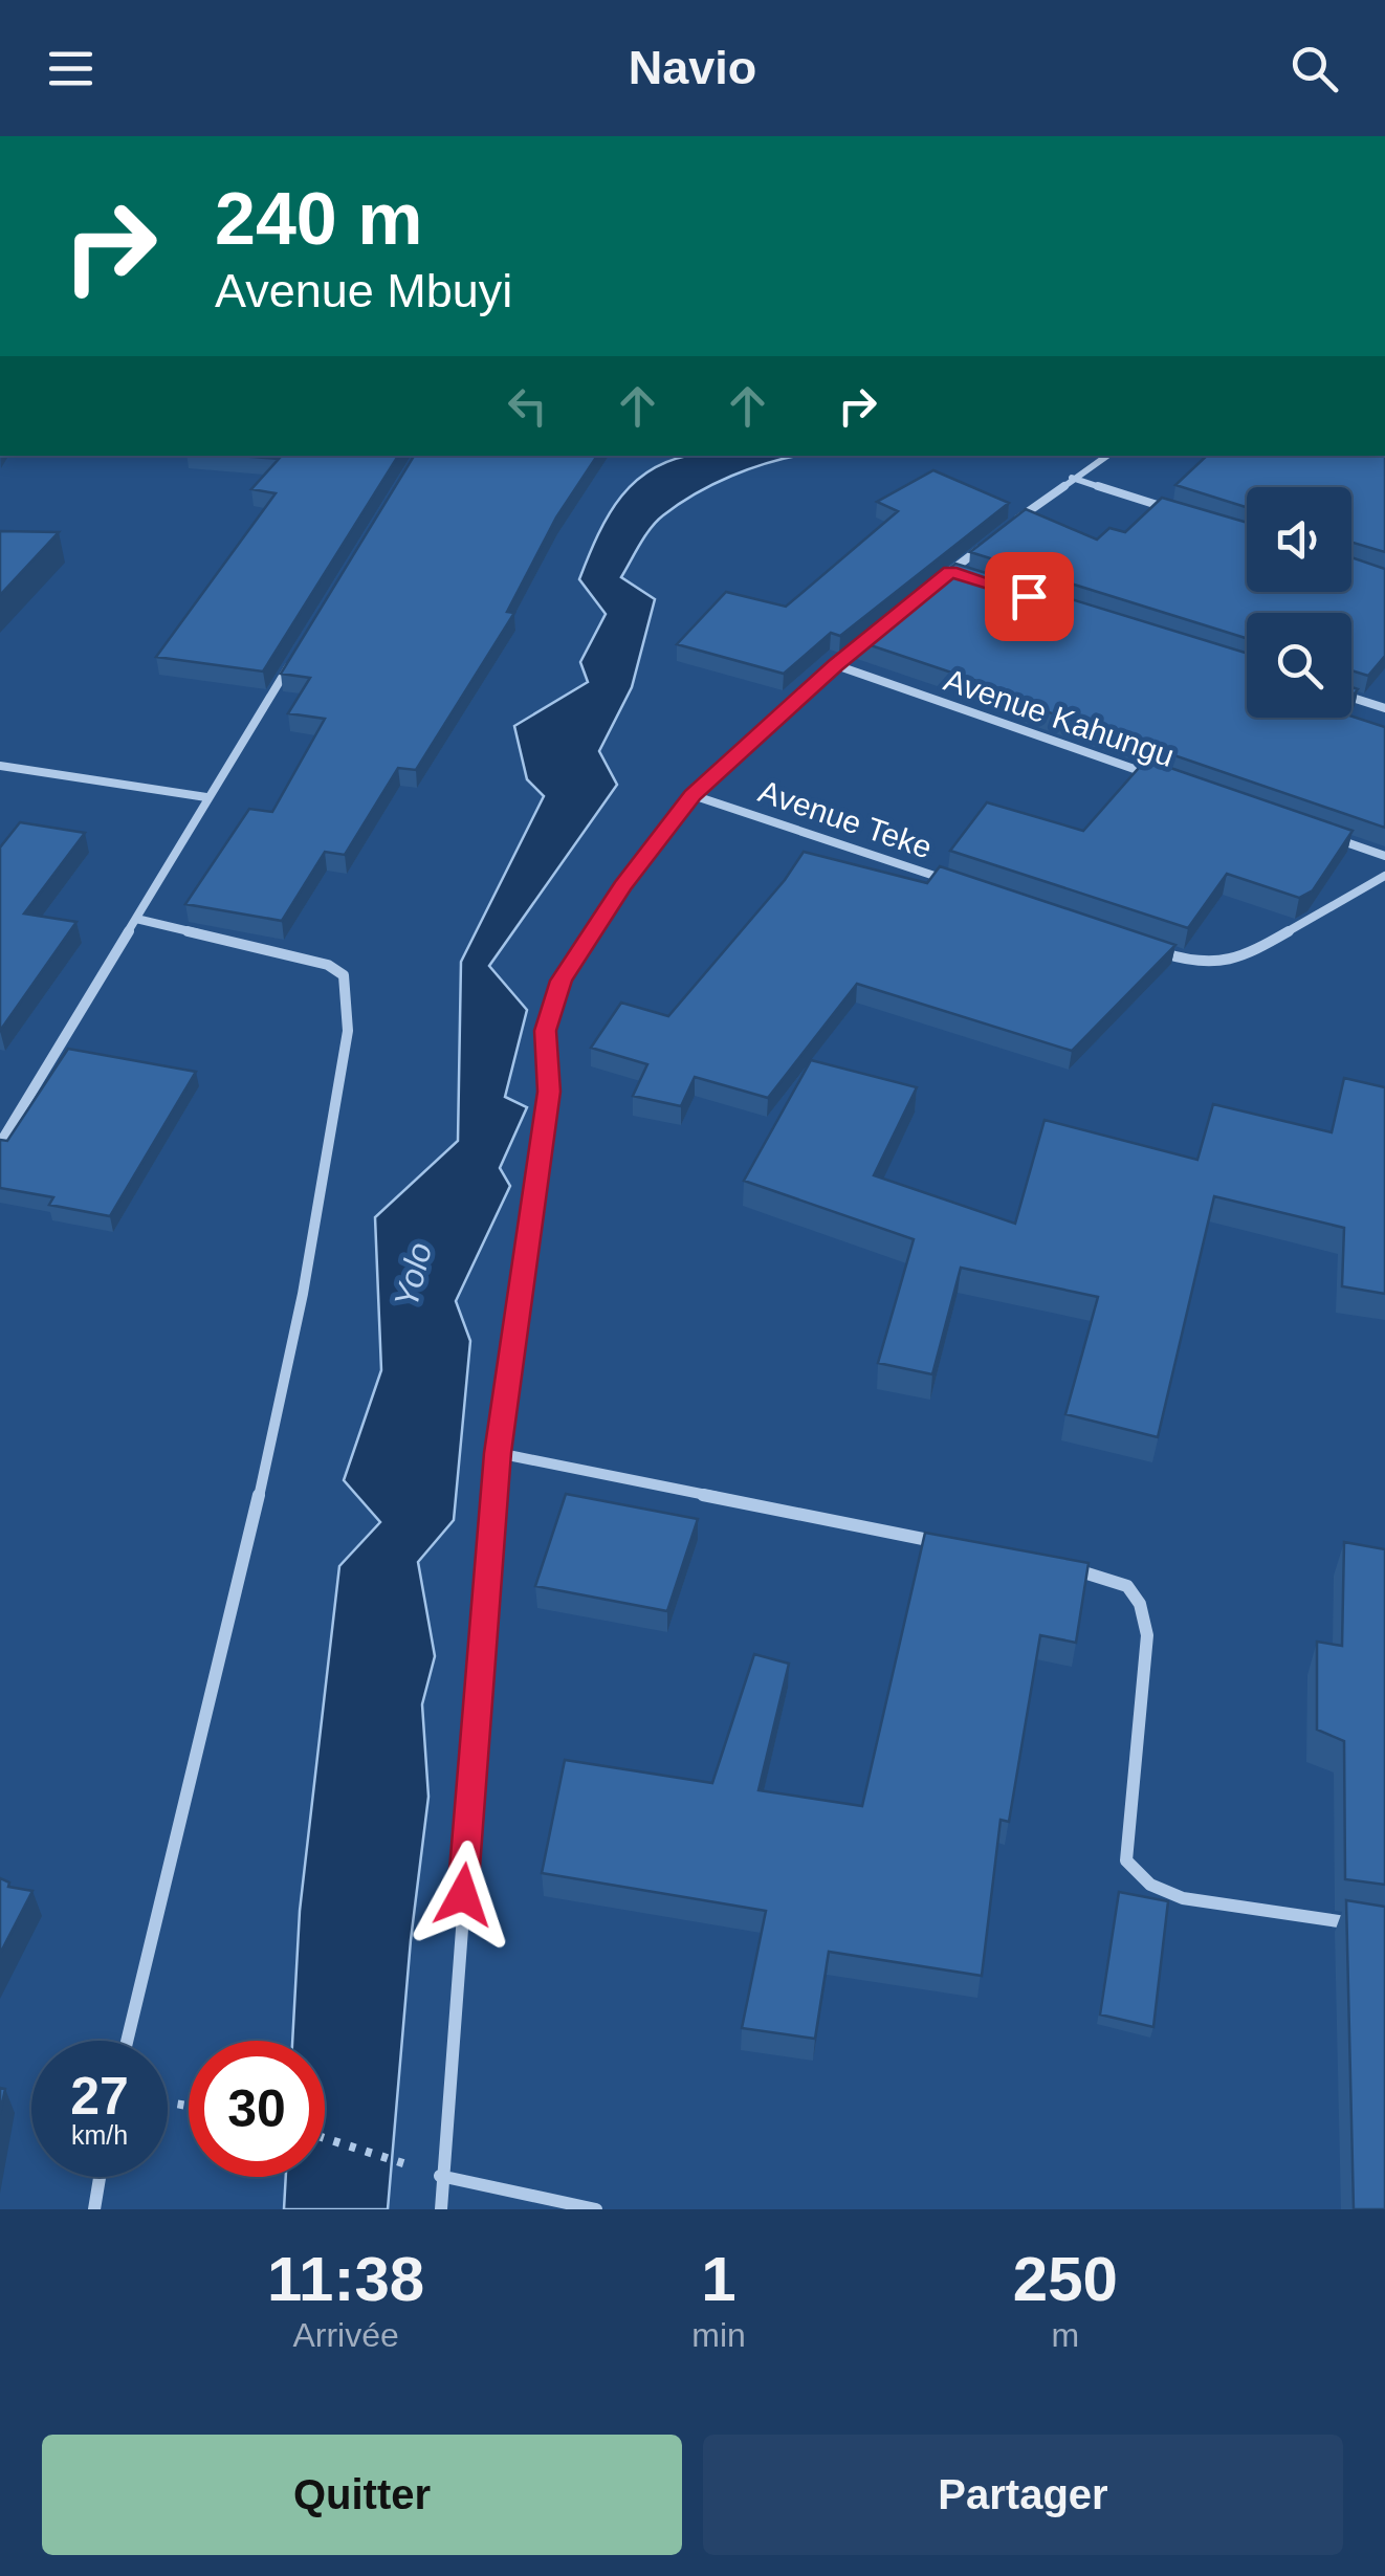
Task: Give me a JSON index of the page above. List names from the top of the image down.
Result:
{
  "streets": {
    "street": ["Avenue Kahungu", "Avenue Teke"]
  },
  "water": ["Yolo"],
  "page": {
    "header": "Navio",
    "turn": ["240 m", "Avenue Mbuyi"],
    "speed": "27 km/h",
    "limit": "30",
    "eta": [
      "11:38",
      "Arrivée",
      "1",
      "min",
      "250",
      "m"
    ],
    "buttons": ["Quitter", "Partager"]
  }
}
